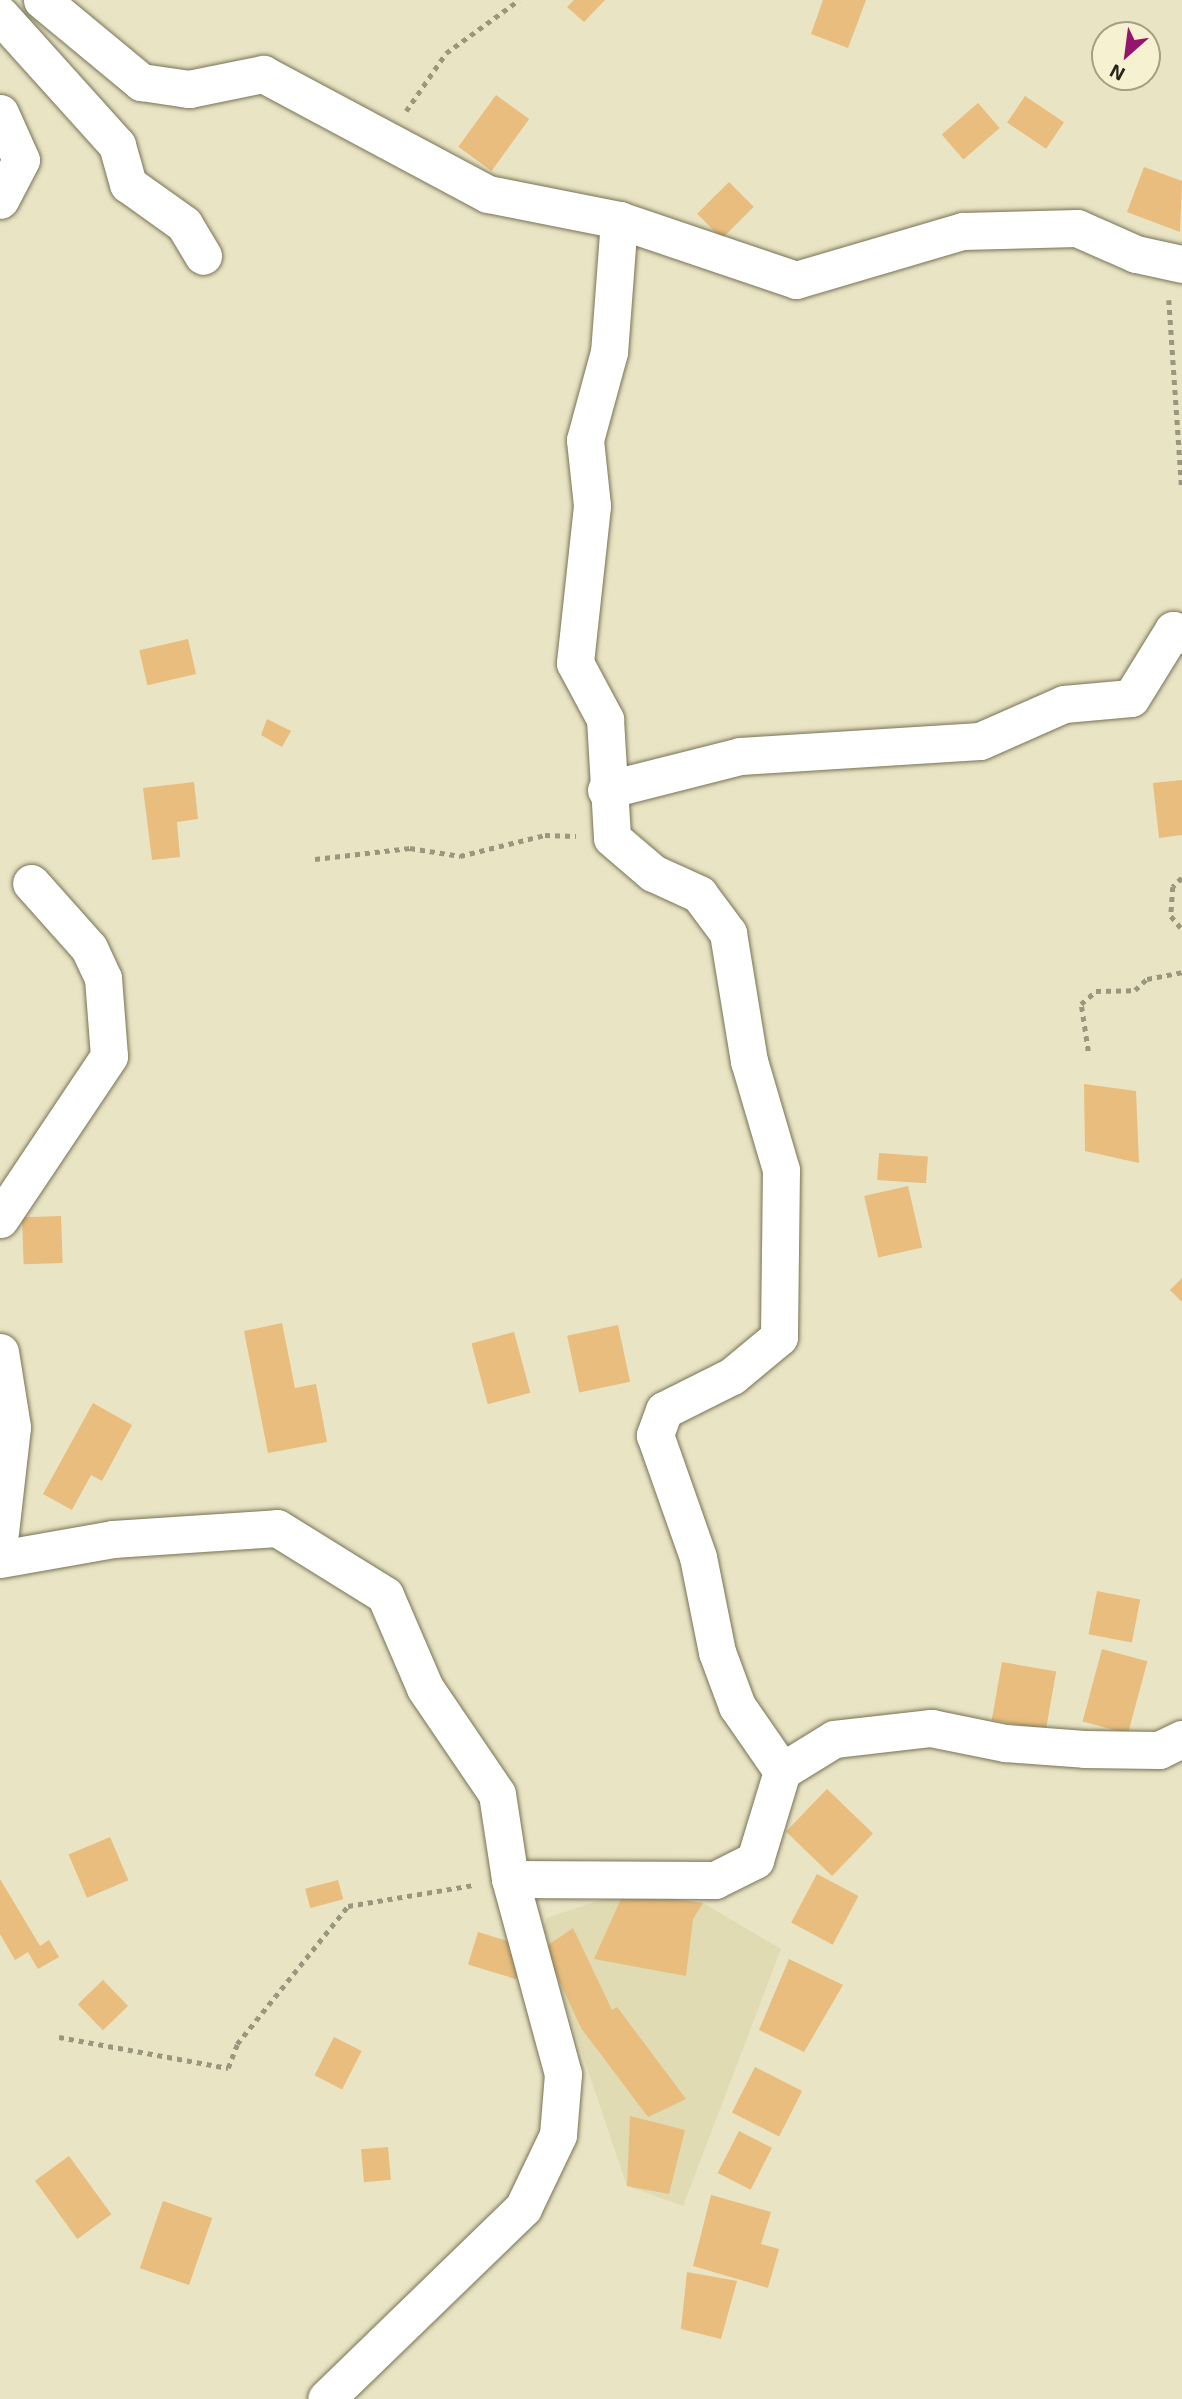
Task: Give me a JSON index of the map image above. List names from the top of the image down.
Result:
{
  "north": "bottom left"
}
